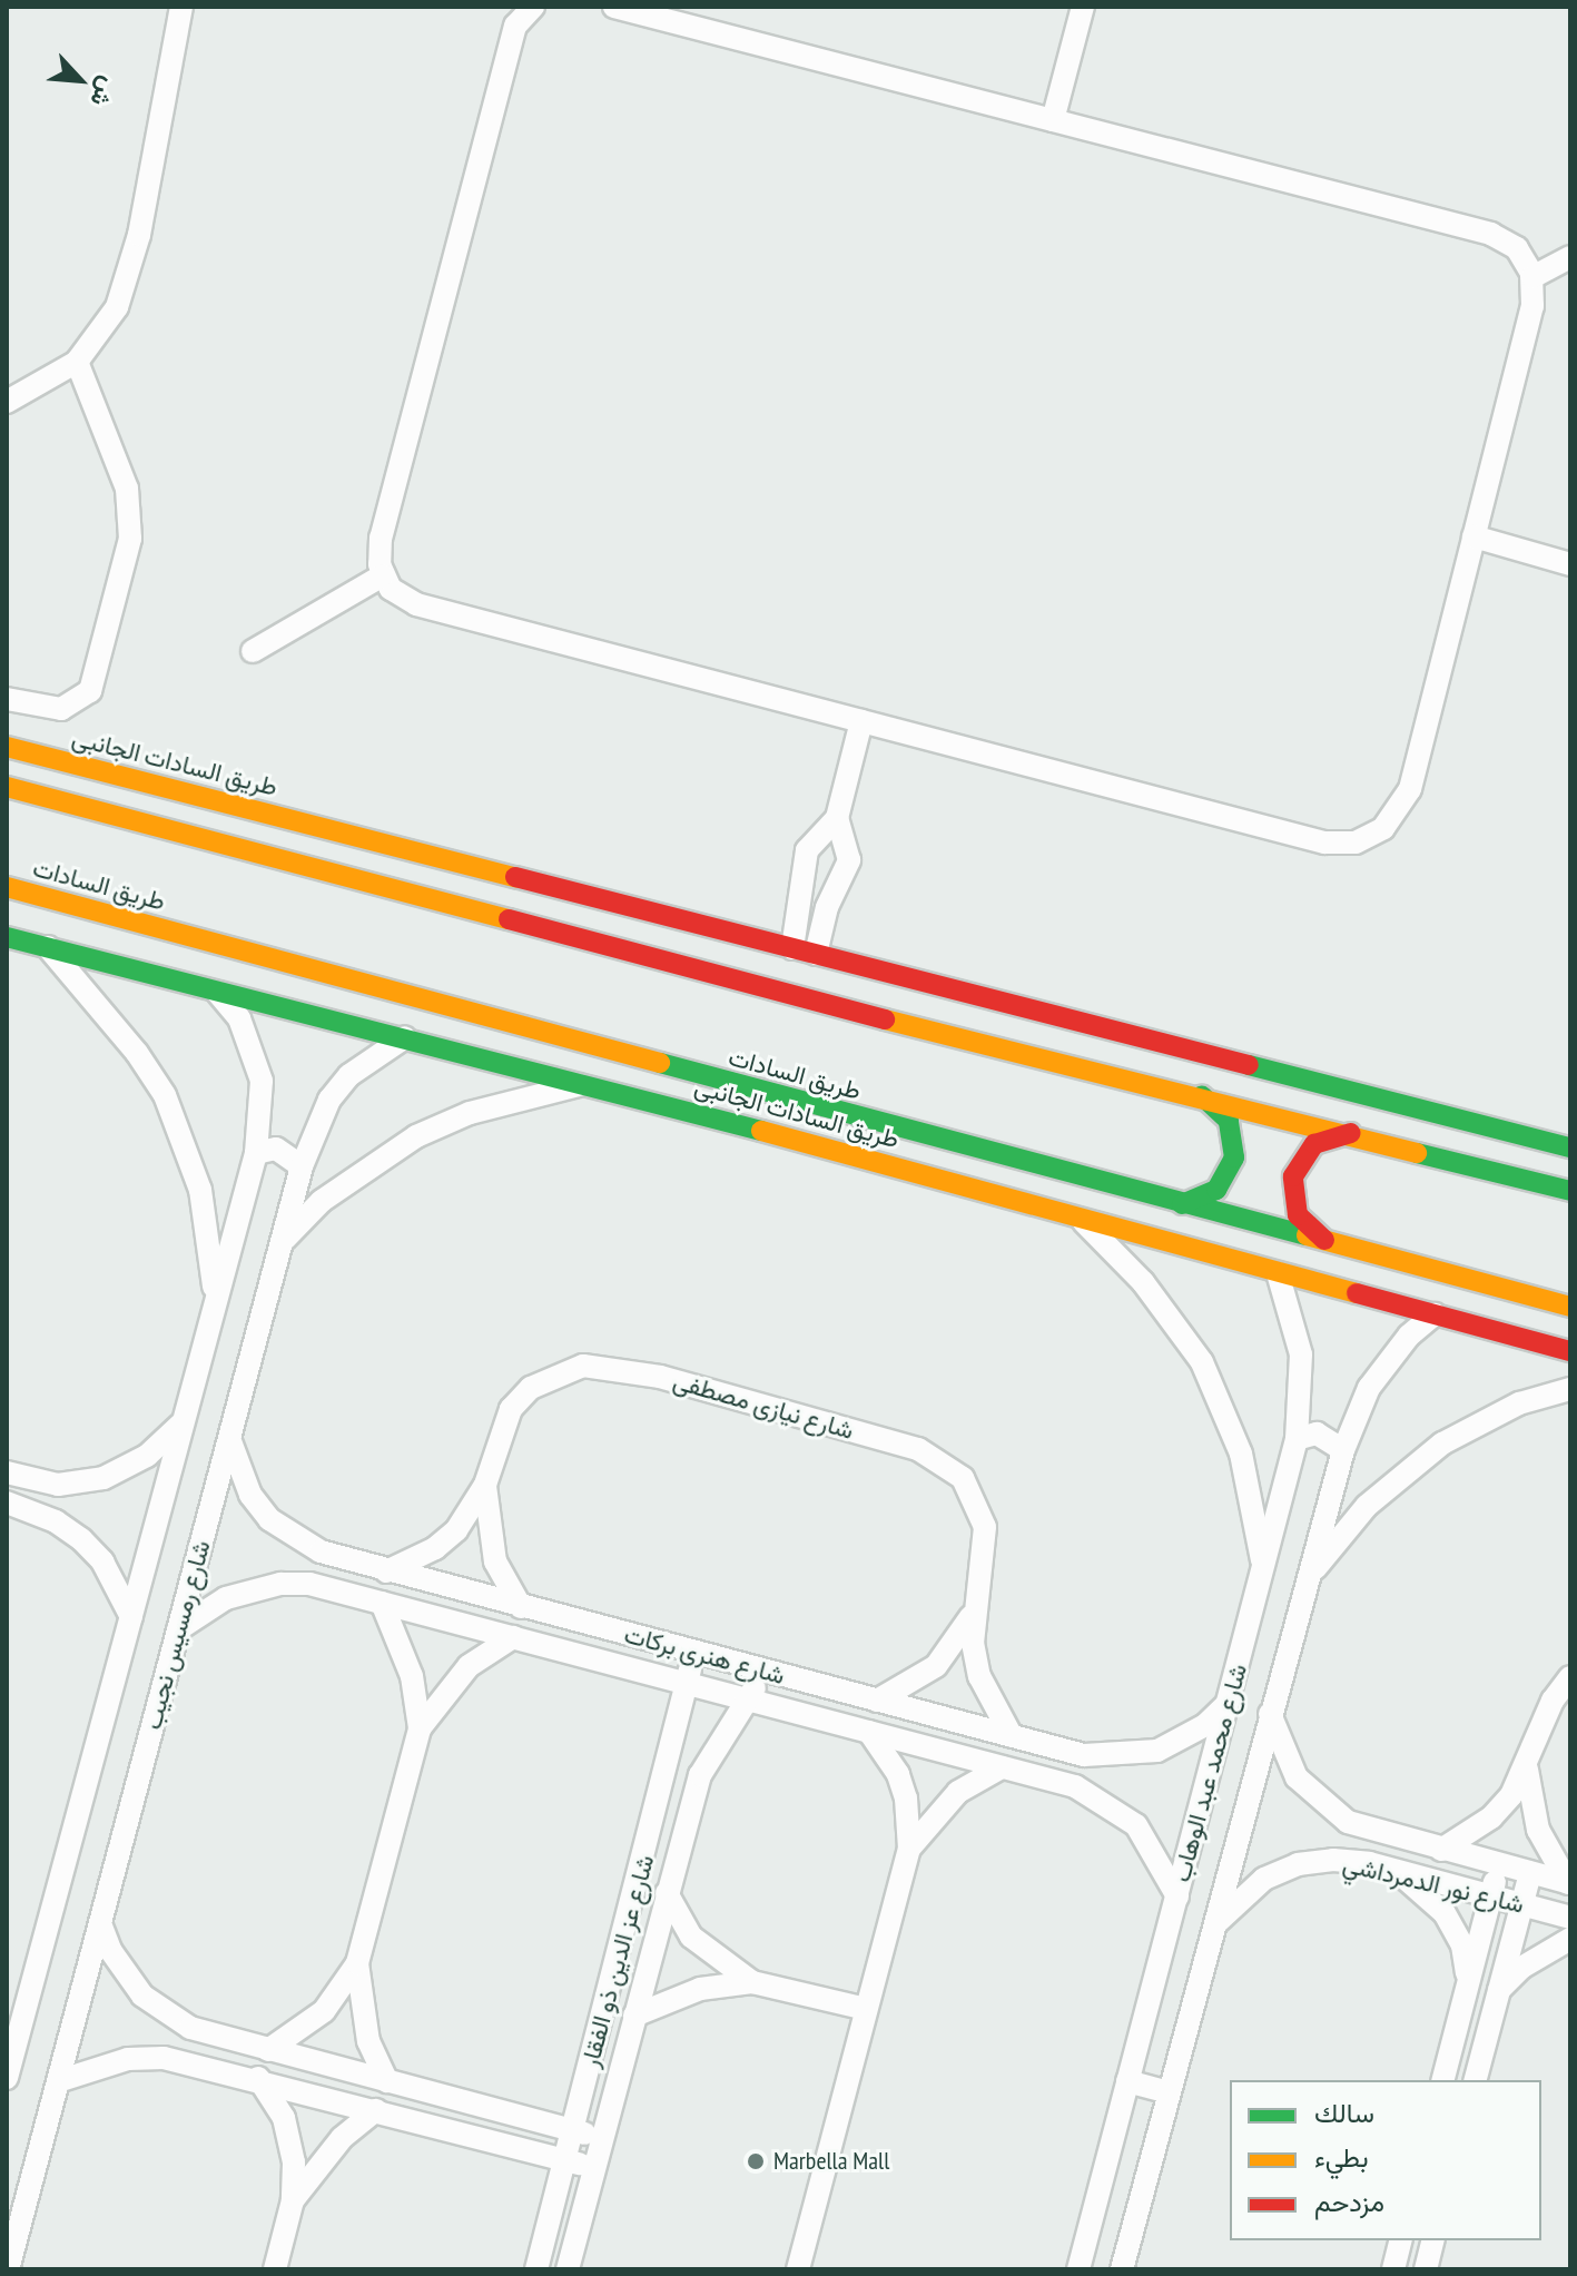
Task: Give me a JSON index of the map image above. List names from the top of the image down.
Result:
{
  "streets": {
    "main road": ["طريق السادات الجانبى", "طريق السادات"],
    "street": [
      "شارع نيازى مصطفى",
      "شارع رمسيس نجيب",
      "شارع هنرى بركات",
      "شارع محمد عبد الوهاب",
      "شارع نور الدمرداشي",
      "شارع عز الدين ذو الفقار"
    ]
  },
  "crossings": [
    ["طريق السادات الجانبى", "شارع رمسيس نجيب"],
    ["طريق السادات الجانبى", "شارع محمد عبد الوهاب"],
    ["شارع نيازى مصطفى", "شارع هنرى بركات"],
    ["شارع رمسيس نجيب", "شارع هنرى بركات"],
    ["شارع هنرى بركات", "شارع محمد عبد الوهاب"],
    ["شارع هنرى بركات", "شارع عز الدين ذو الفقار"],
    ["شارع محمد عبد الوهاب", "شارع نور الدمرداشي"]
  ],
  "places": ["Marbella Mall"],
  "legend": ["سالك", "بطيء", "مزدحم"],
  "north": "bottom right"
}
